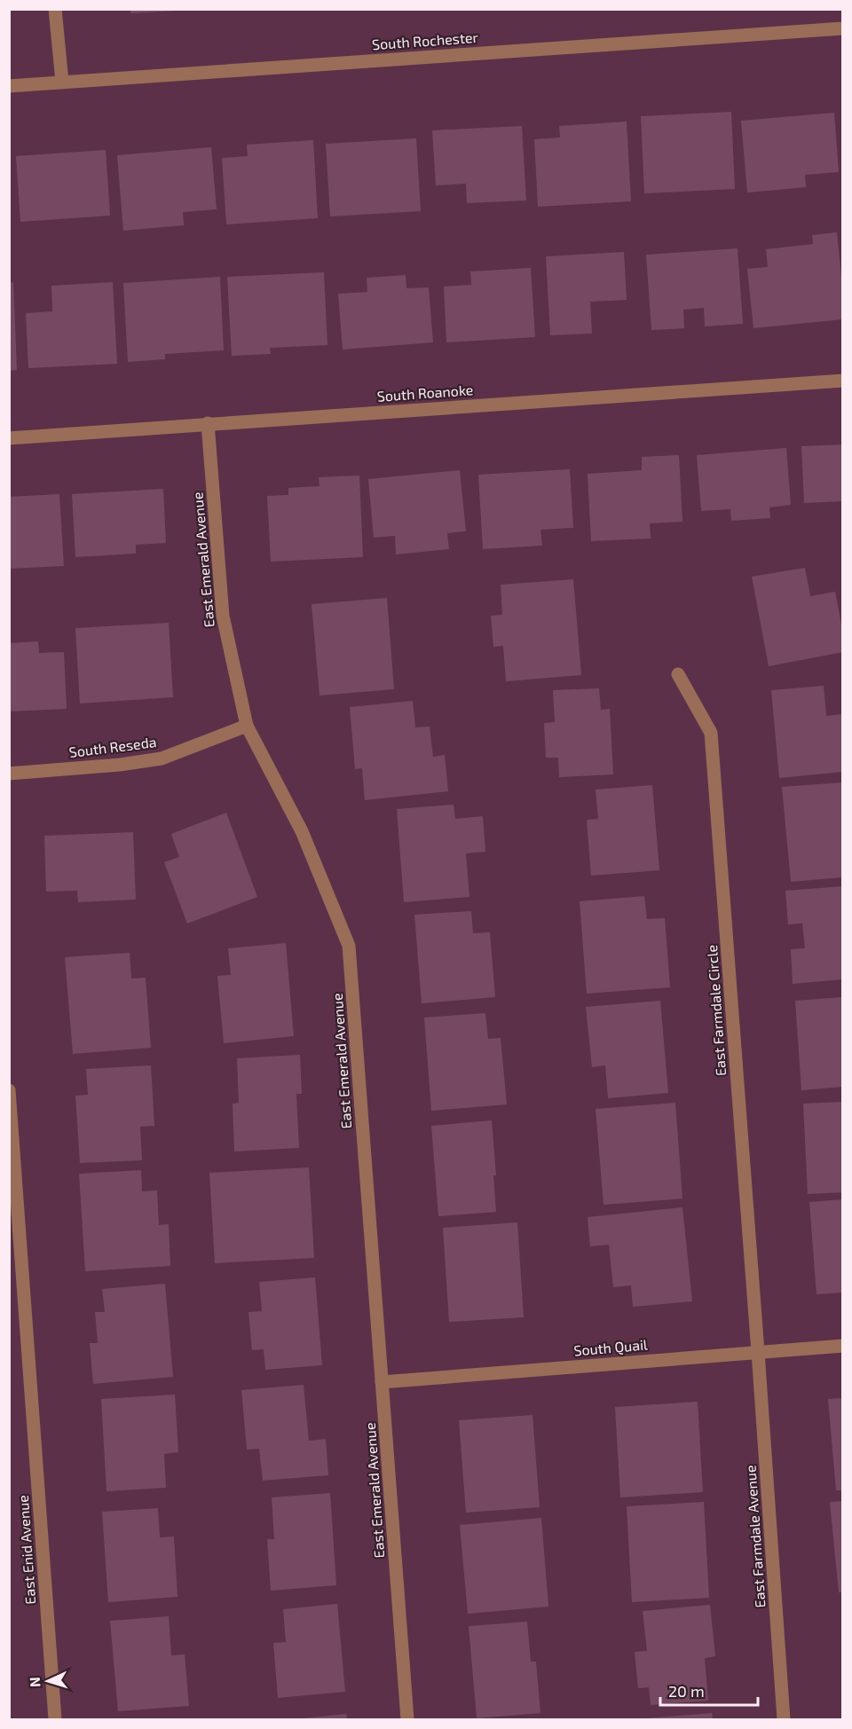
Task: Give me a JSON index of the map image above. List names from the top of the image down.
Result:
{
  "streets": {
    "street": [
      "South Rochester",
      "South Roanoke",
      "East Emerald Avenue",
      "South Reseda",
      "East Farmdale Circle",
      "South Quail",
      "East Farmdale Avenue",
      "East Enid Avenue"
    ]
  },
  "crossings": [
    ["South Roanoke", "East Emerald Avenue"],
    ["East Emerald Avenue", "South Reseda"],
    ["East Emerald Avenue", "South Quail"],
    ["East Farmdale Circle", "South Quail"],
    ["East Farmdale Circle", "East Farmdale Avenue"],
    ["South Quail", "East Farmdale Avenue"]
  ],
  "scale_bar": "20 m",
  "north": "left"
}
